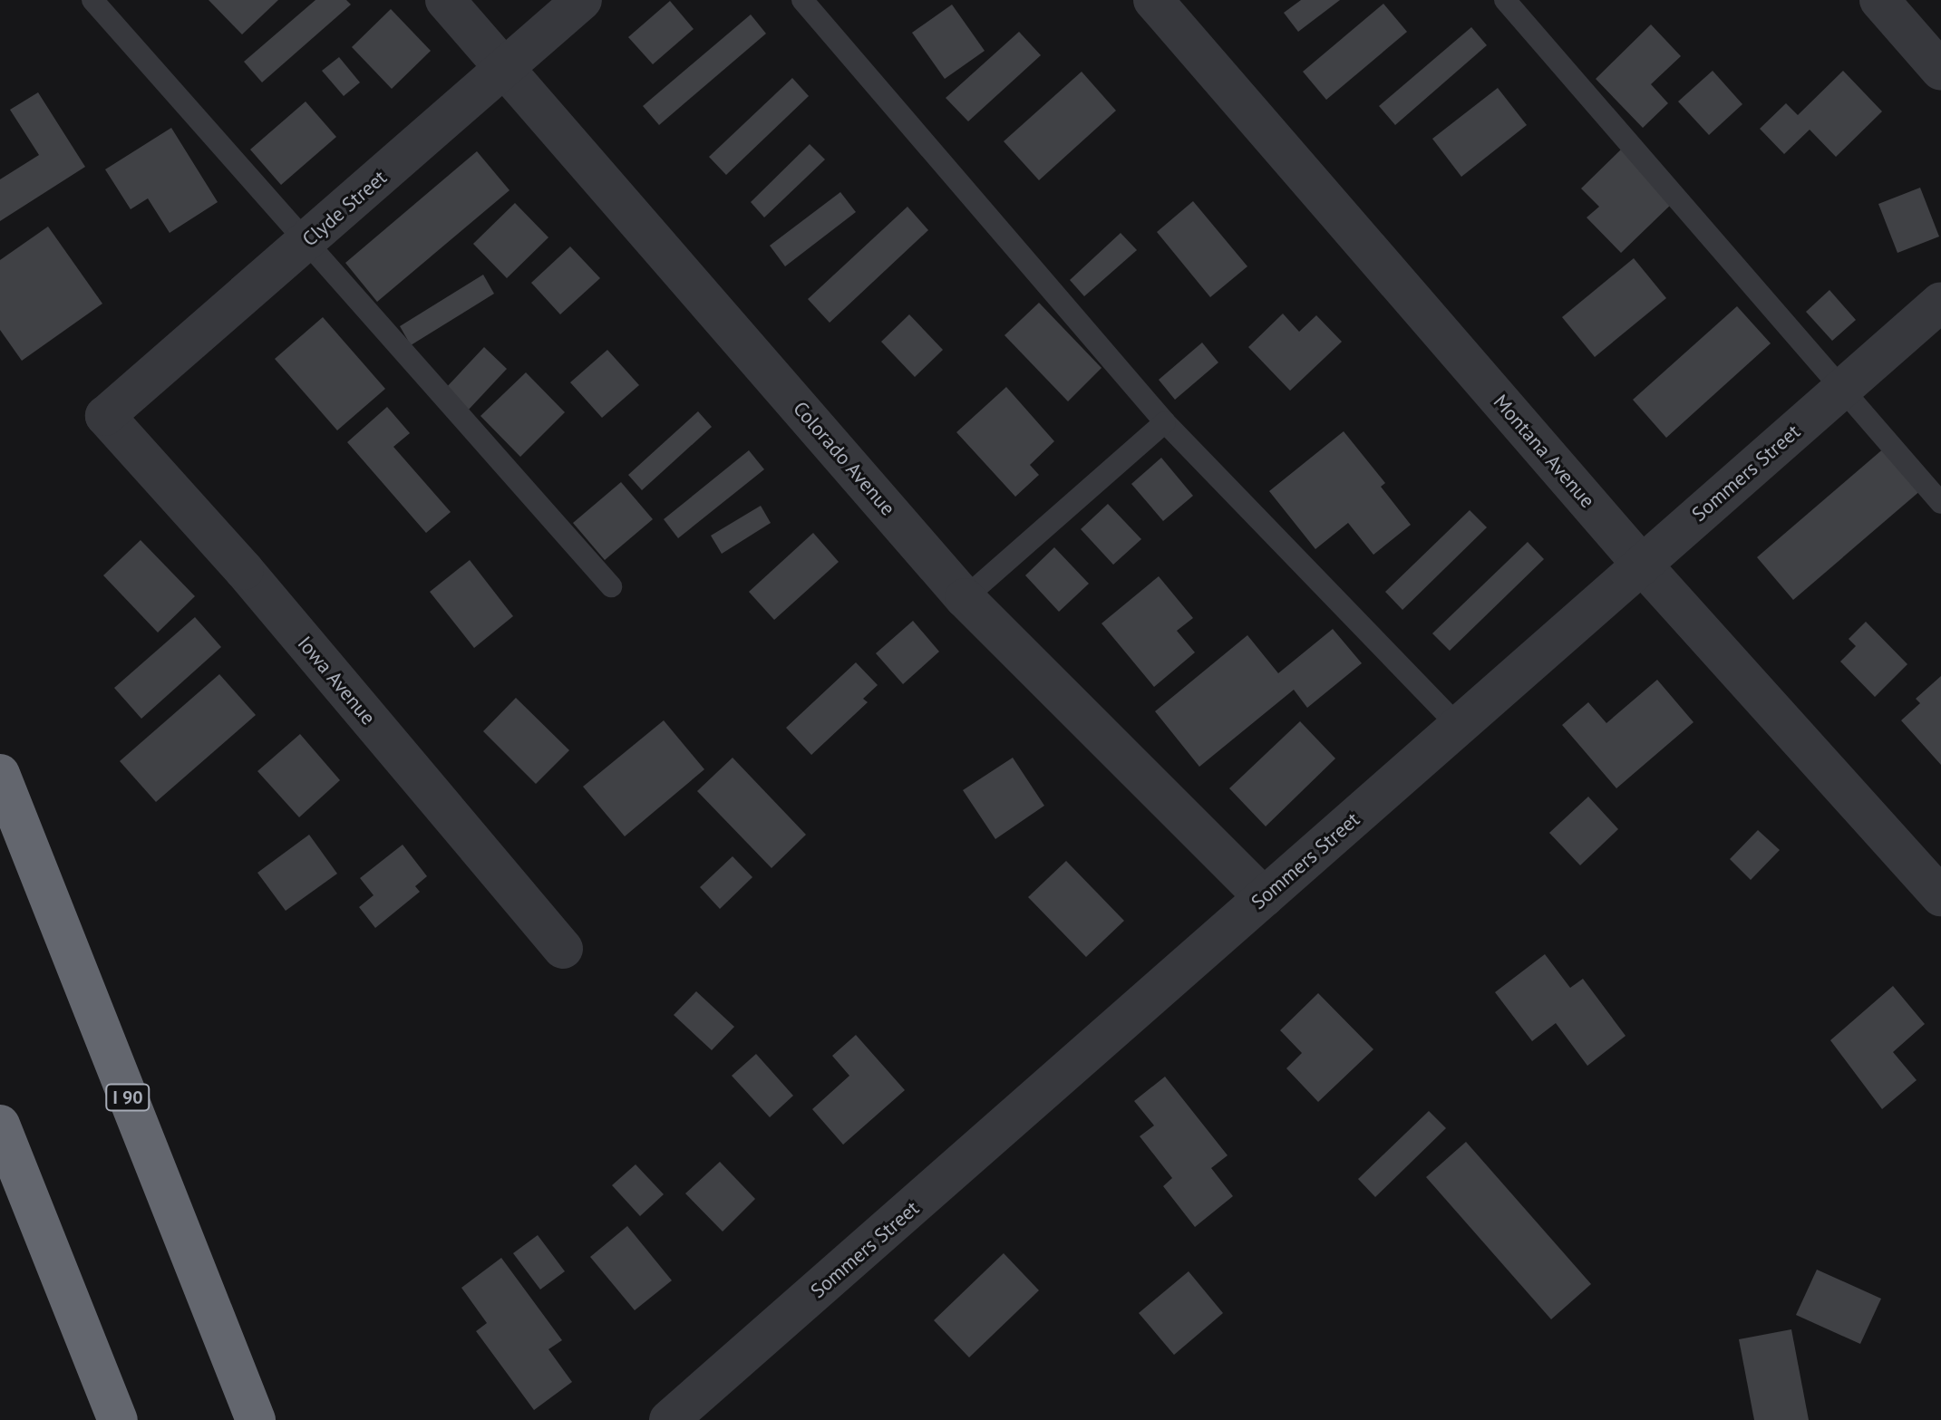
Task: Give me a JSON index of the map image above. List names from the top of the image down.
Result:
{
  "streets": {
    "highway": ["I 90"],
    "street": [
      "Clyde Street",
      "Montana Avenue",
      "Colorado Avenue",
      "Sommers Street",
      "Iowa Avenue"
    ]
  },
  "crossings": [
    ["Clyde Street", "Colorado Avenue"],
    ["Clyde Street", "Iowa Avenue"],
    ["Montana Avenue", "Sommers Street"],
    ["Colorado Avenue", "Sommers Street"]
  ]
}
